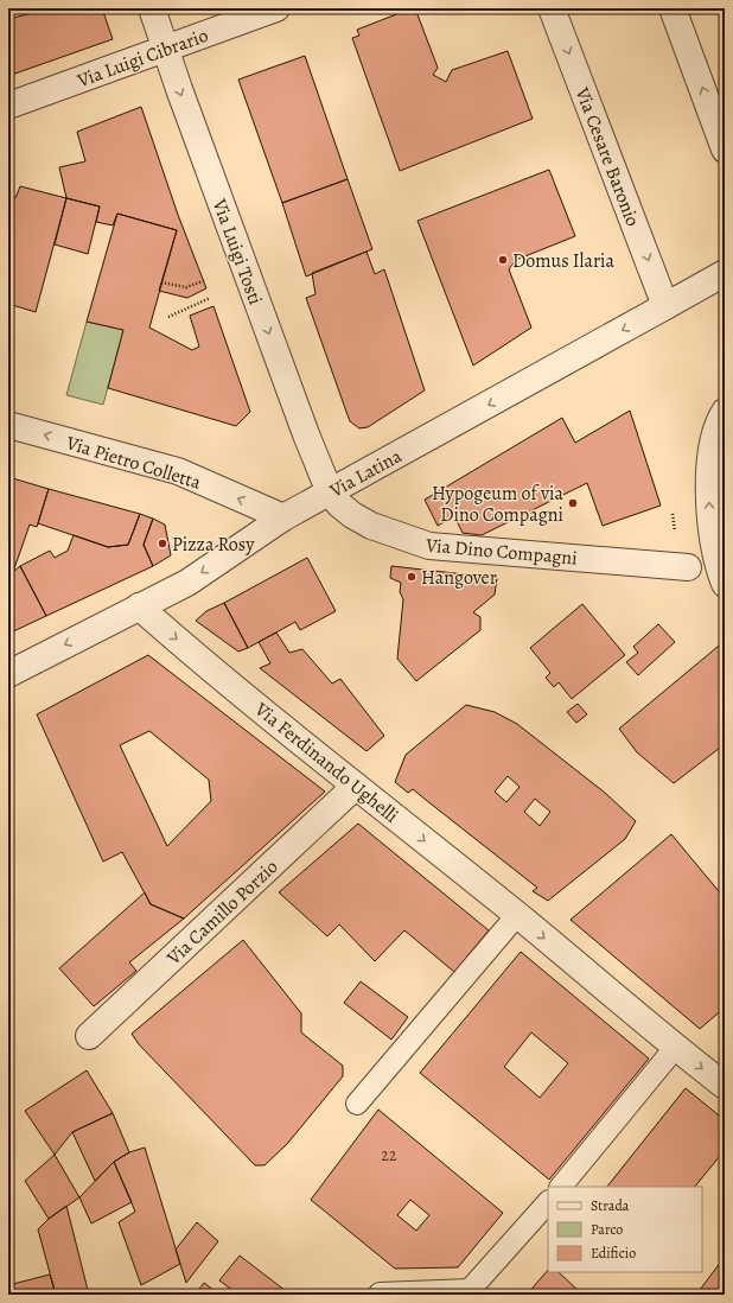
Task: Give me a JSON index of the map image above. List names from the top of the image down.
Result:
{
  "streets": {
    "street": [
      "Via Luigi Cibrario",
      "Via Cesare Baronio",
      "Via Luigi Tosti",
      "Via Pietro Colletta",
      "Via Latina",
      "Via Dino Compagni",
      "Via Ferdinando Ughelli",
      "Via Camillo Porzio"
    ]
  },
  "crossings": [
    ["Via Luigi Cibrario", "Via Luigi Tosti"],
    ["Via Cesare Baronio", "Via Latina"],
    ["Via Luigi Tosti", "Via Latina"],
    ["Via Luigi Tosti", "Via Dino Compagni"],
    ["Via Pietro Colletta", "Via Latina"],
    ["Via Latina", "Via Dino Compagni"],
    ["Via Latina", "Via Ferdinando Ughelli"],
    ["Via Ferdinando Ughelli", "Via Camillo Porzio"]
  ],
  "one_way": [
    "Via Luigi Tosti",
    "Via Pietro Colletta",
    "Via Latina",
    "Via Ferdinando Ughelli"
  ],
  "places": [
    "Domus Ilaria",
    "Hypogeum of via Dino Compagni",
    "Pizza Rosy",
    "Hangover"
  ],
  "house_numbers": ["22"],
  "legend": ["Strada", "Parco", "Edificio"]
}
